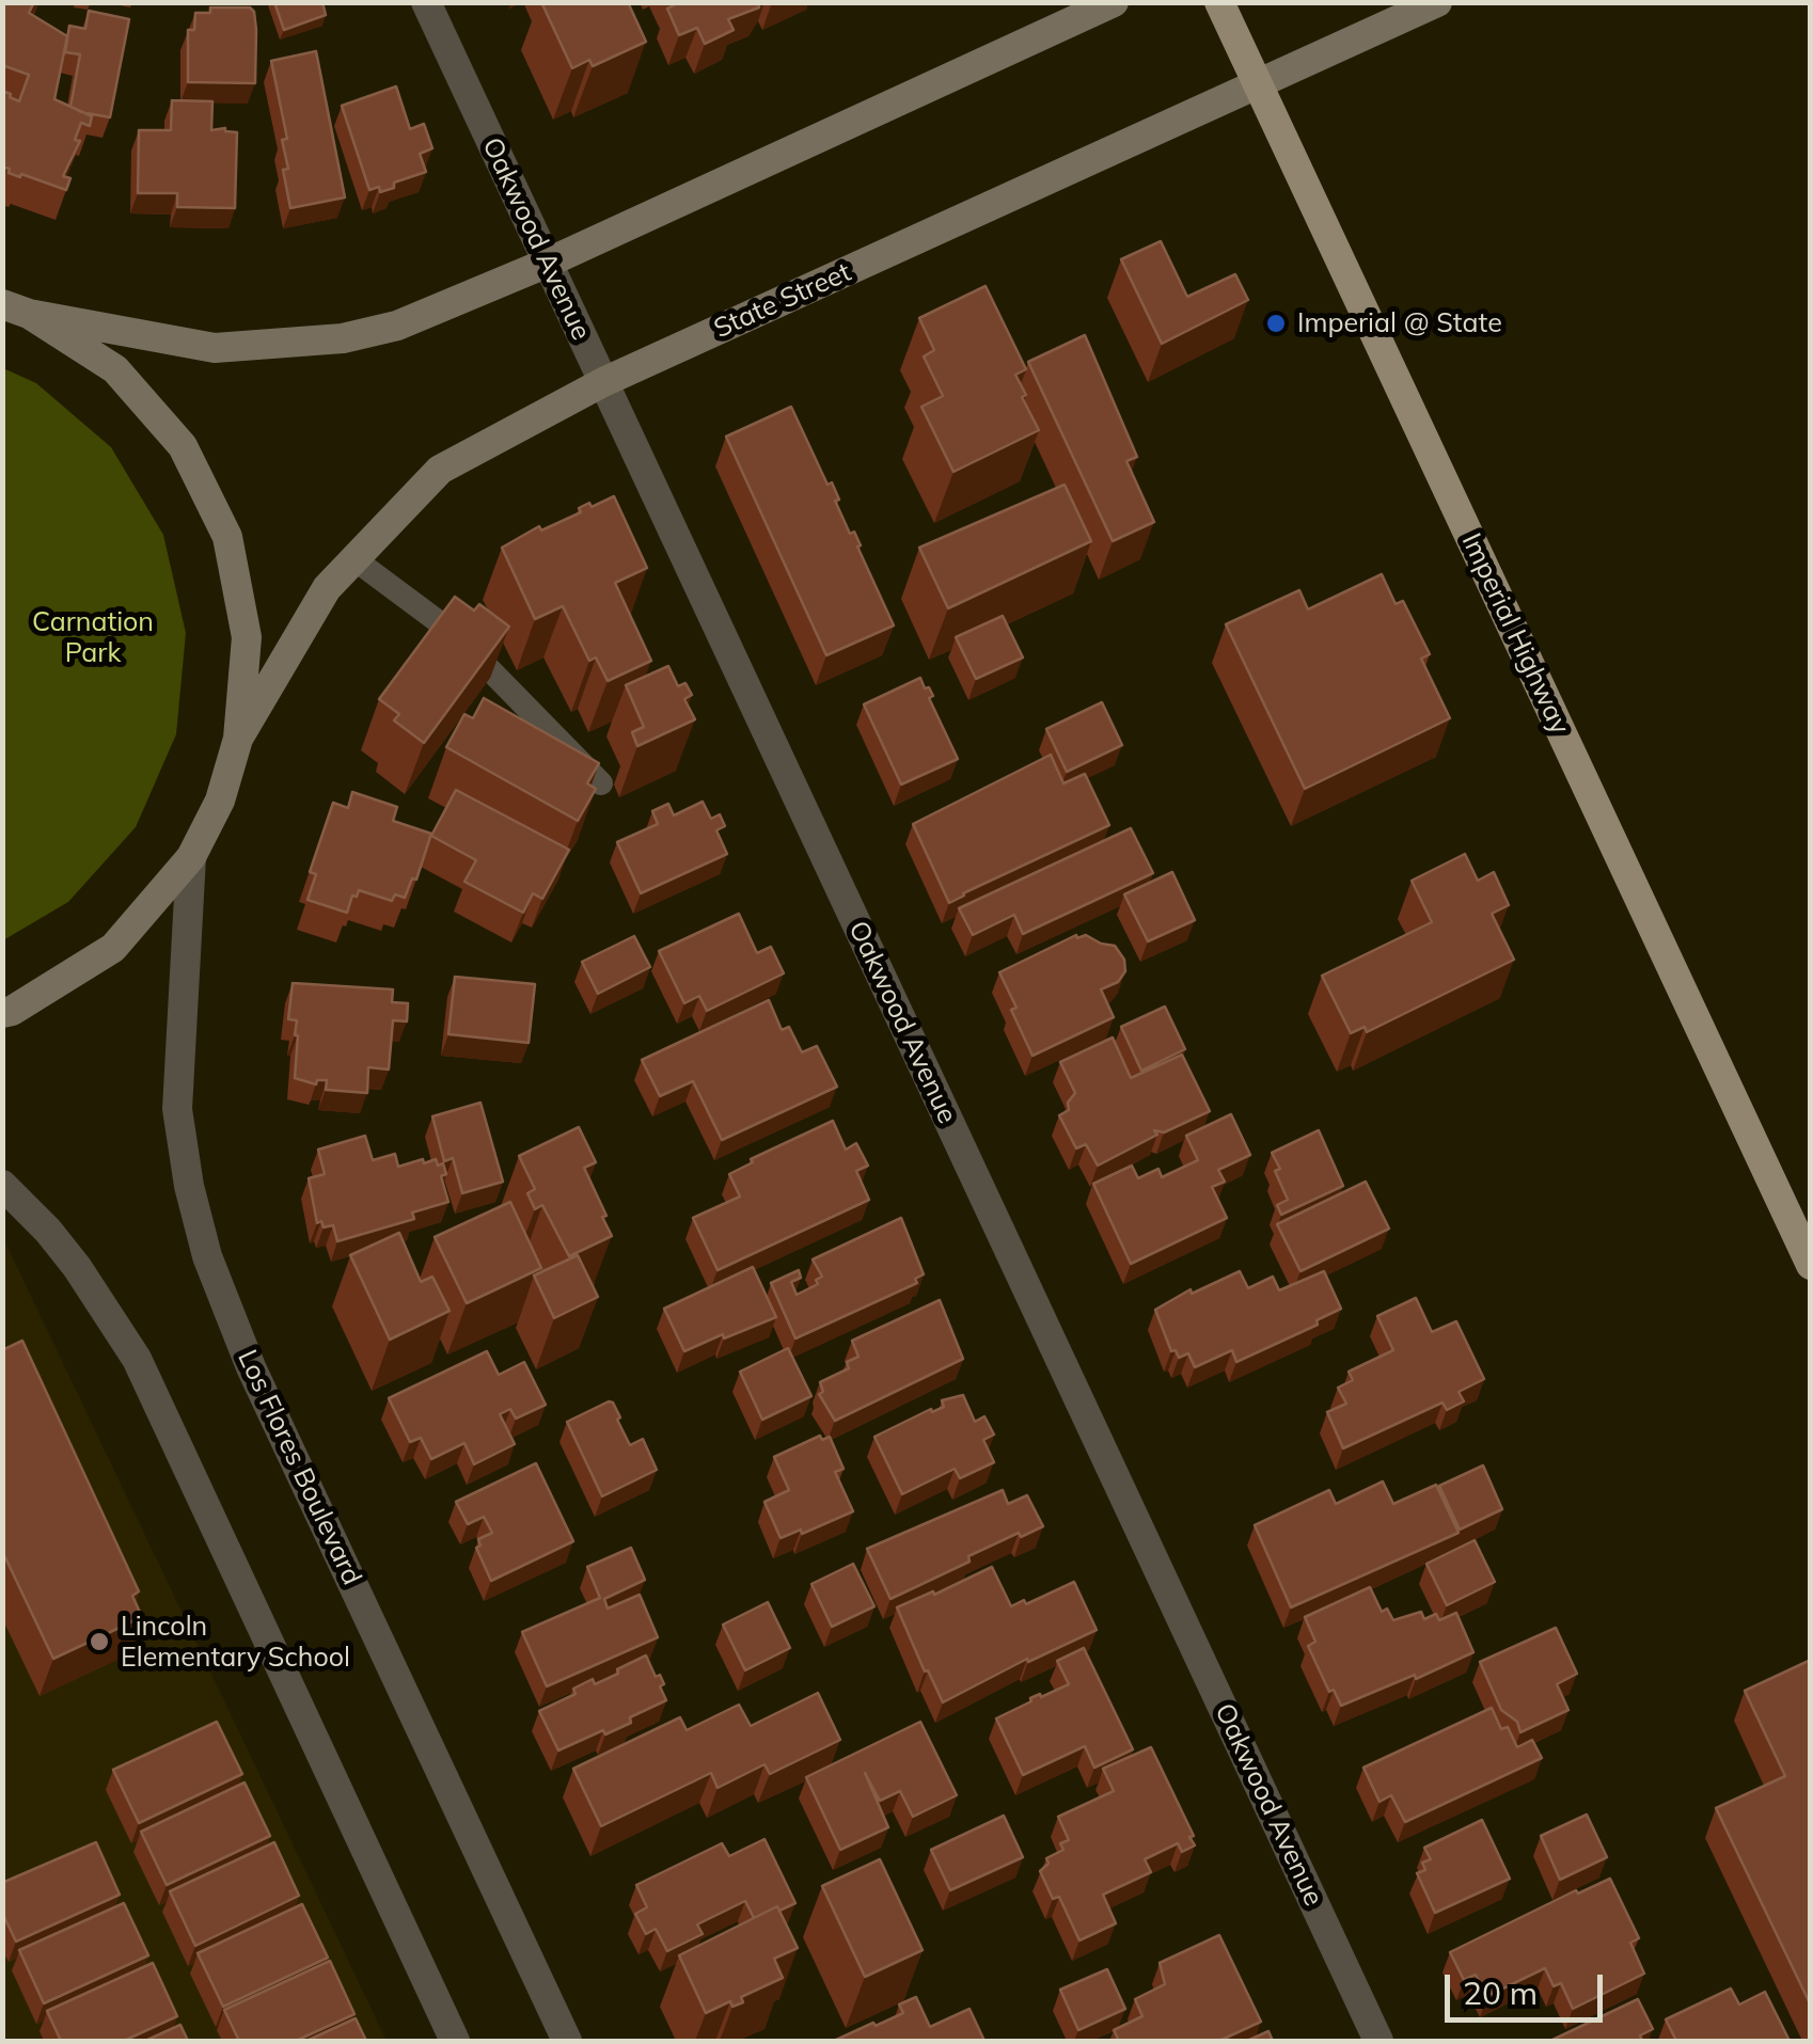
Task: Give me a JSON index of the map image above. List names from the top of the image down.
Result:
{
  "streets": {
    "main road": ["State Street", "Imperial Highway"],
    "street": ["Oakwood Avenue", "Los Flores Boulevard"]
  },
  "crossings": [
    ["Oakwood Avenue", "State Street"],
    ["State Street", "Imperial Highway"]
  ],
  "parks": ["Carnation Park"],
  "places": ["Imperial @ State", "Lincoln Elementary School"],
  "scale_bar": "20 m"
}
